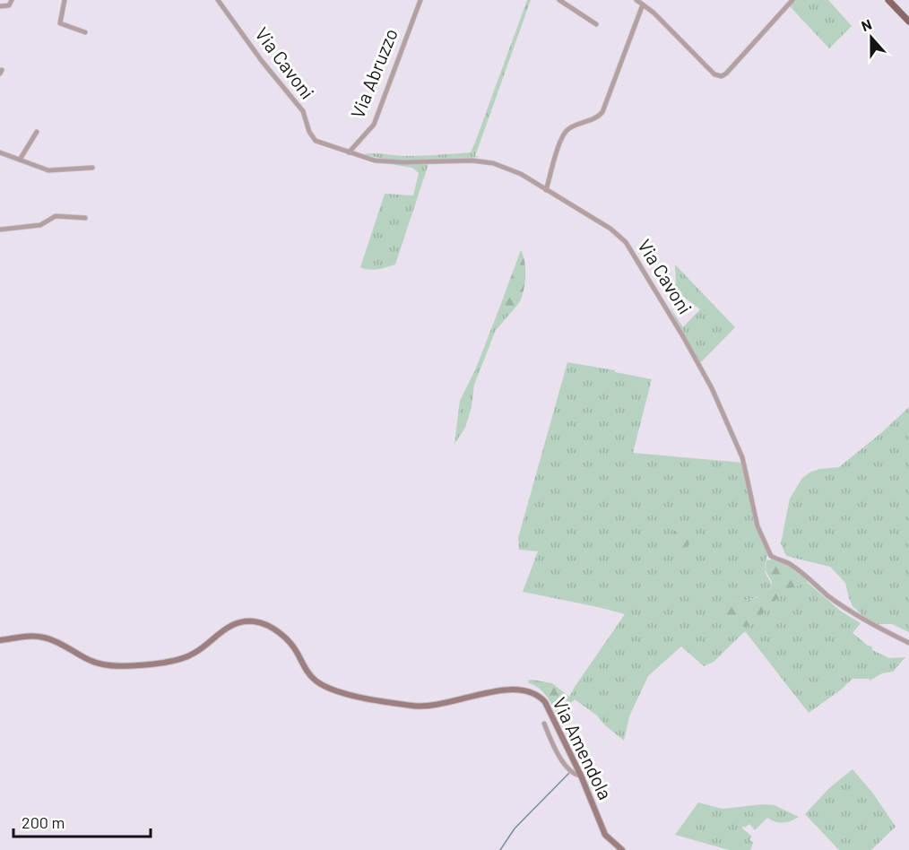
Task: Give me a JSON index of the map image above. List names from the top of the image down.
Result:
{
  "streets": {
    "main road": ["Via Amendola"],
    "street": ["Via Cavoni", "Via Abruzzo"]
  },
  "crossings": [
    ["Via Cavoni", "Via Abruzzo"]
  ],
  "scale_bar": "200 m",
  "north": "top"
}
